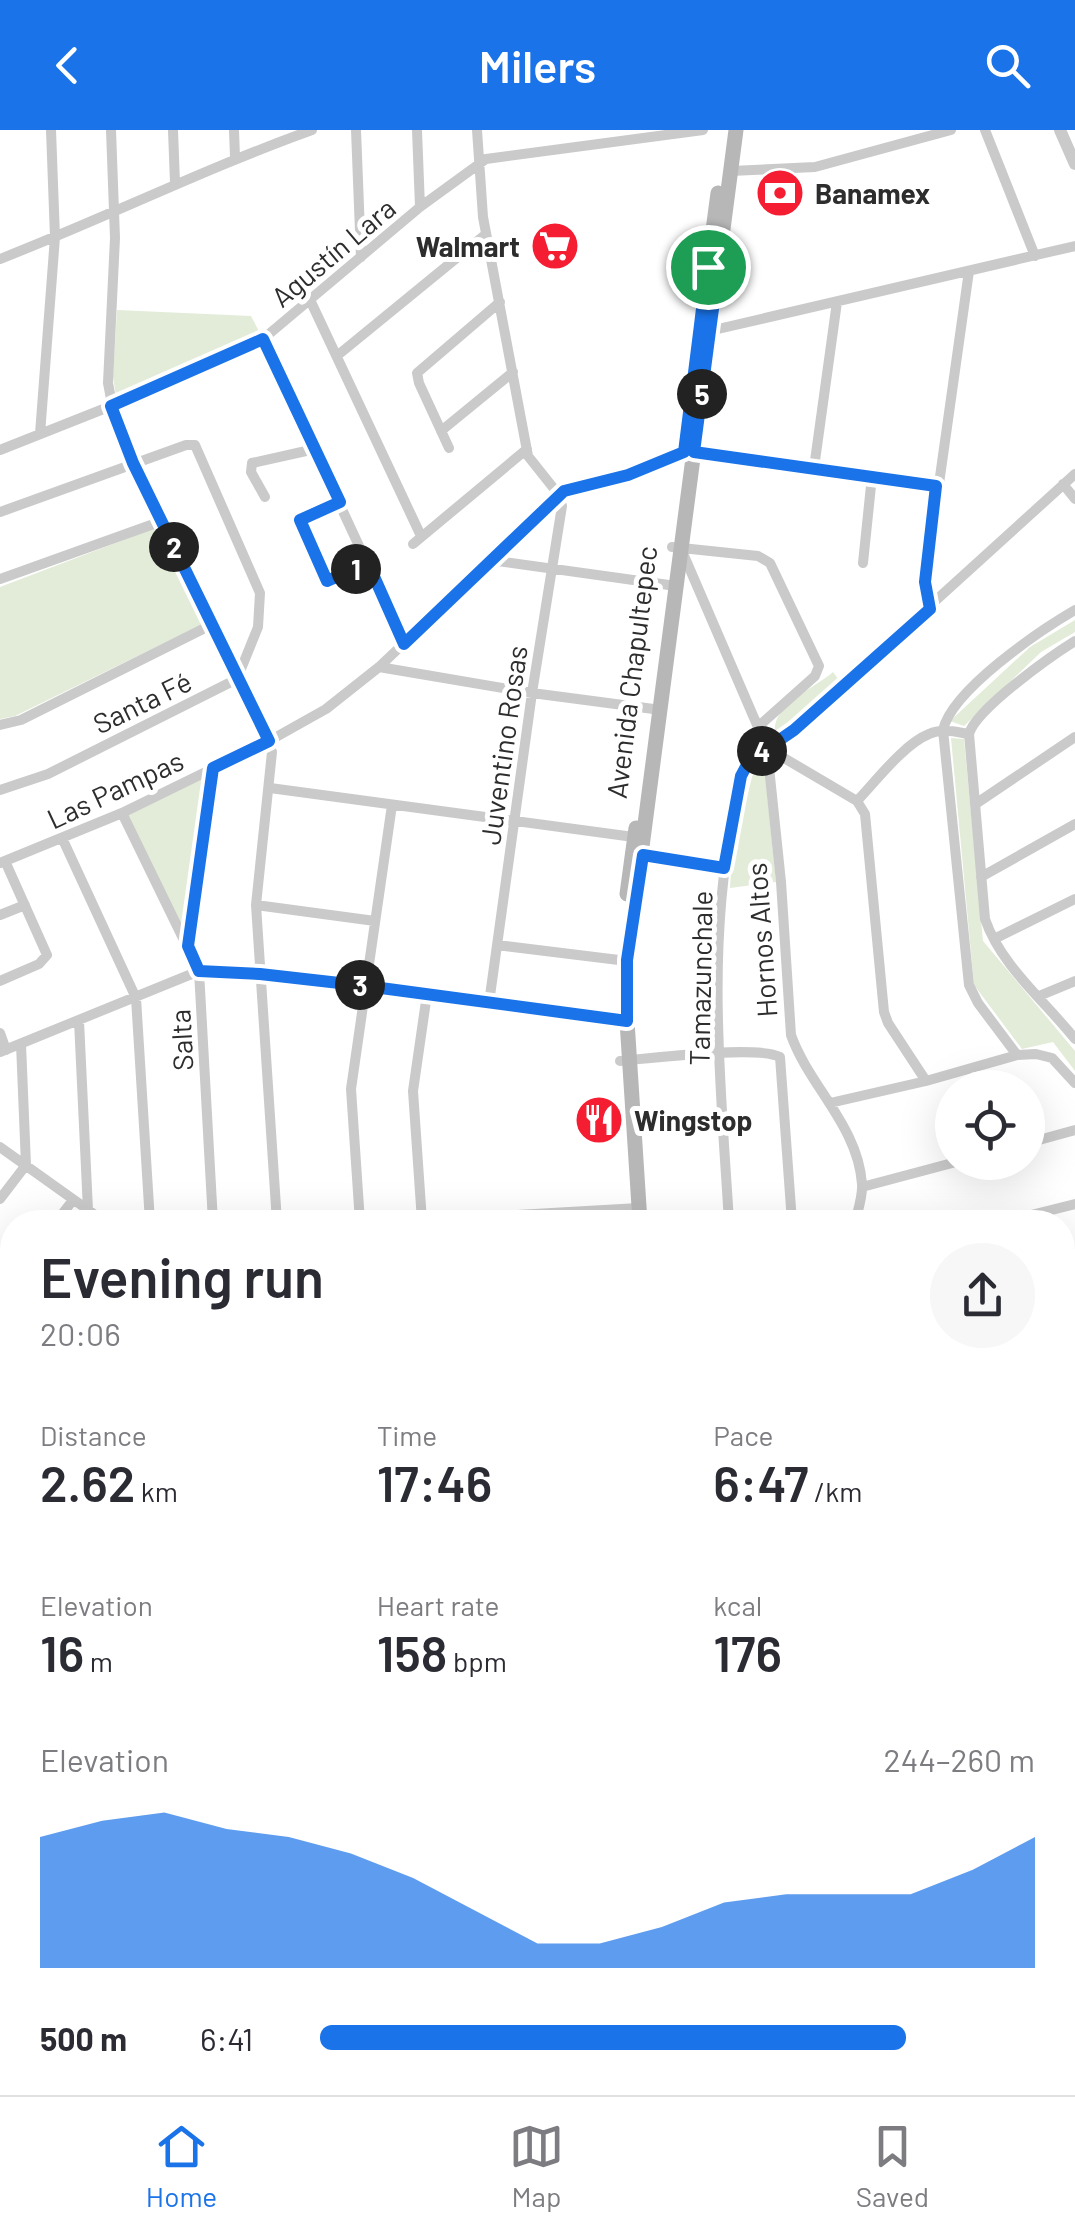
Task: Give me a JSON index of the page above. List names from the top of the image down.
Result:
{
  "streets": {
    "main road": ["Avenida Chapultepec"],
    "street": [
      "Agustín Lara",
      "Santa Fé",
      "Juventino Rosas",
      "Las Pampas",
      "Hornos Altos",
      "Tamazunchale",
      "Salta"
    ]
  },
  "crossings": [
    ["Avenida Chapultepec", "Las Pampas"],
    ["Avenida Chapultepec", "Hornos Altos"],
    ["Juventino Rosas", "Las Pampas"],
    ["Las Pampas", "Salta"],
    ["Hornos Altos", "Tamazunchale"]
  ],
  "places": {
    "bank": ["Banamex"],
    "supermarket": ["Walmart"],
    "restaurant": ["Wingstop"]
  },
  "page": {
    "header": "Milers",
    "pins": [
      "5",
      "2",
      "1",
      "4",
      "3"
    ],
    "heading": ["Evening run", "20:06"],
    "stats": [
      ["Distance", "2.62 km"],
      ["Time", "17:46"],
      ["Pace", "6:47 /km"],
      ["Elevation", "16 m"],
      ["Heart rate", "158 bpm"],
      ["kcal", "176"]
    ],
    "chart": ["Elevation", "244–260 m"],
    "list": [
      {
        "name": "500 m",
        "note": "6:41"
      }
    ],
    "tabs": ["Home", "Map", "Saved"]
  }
}
